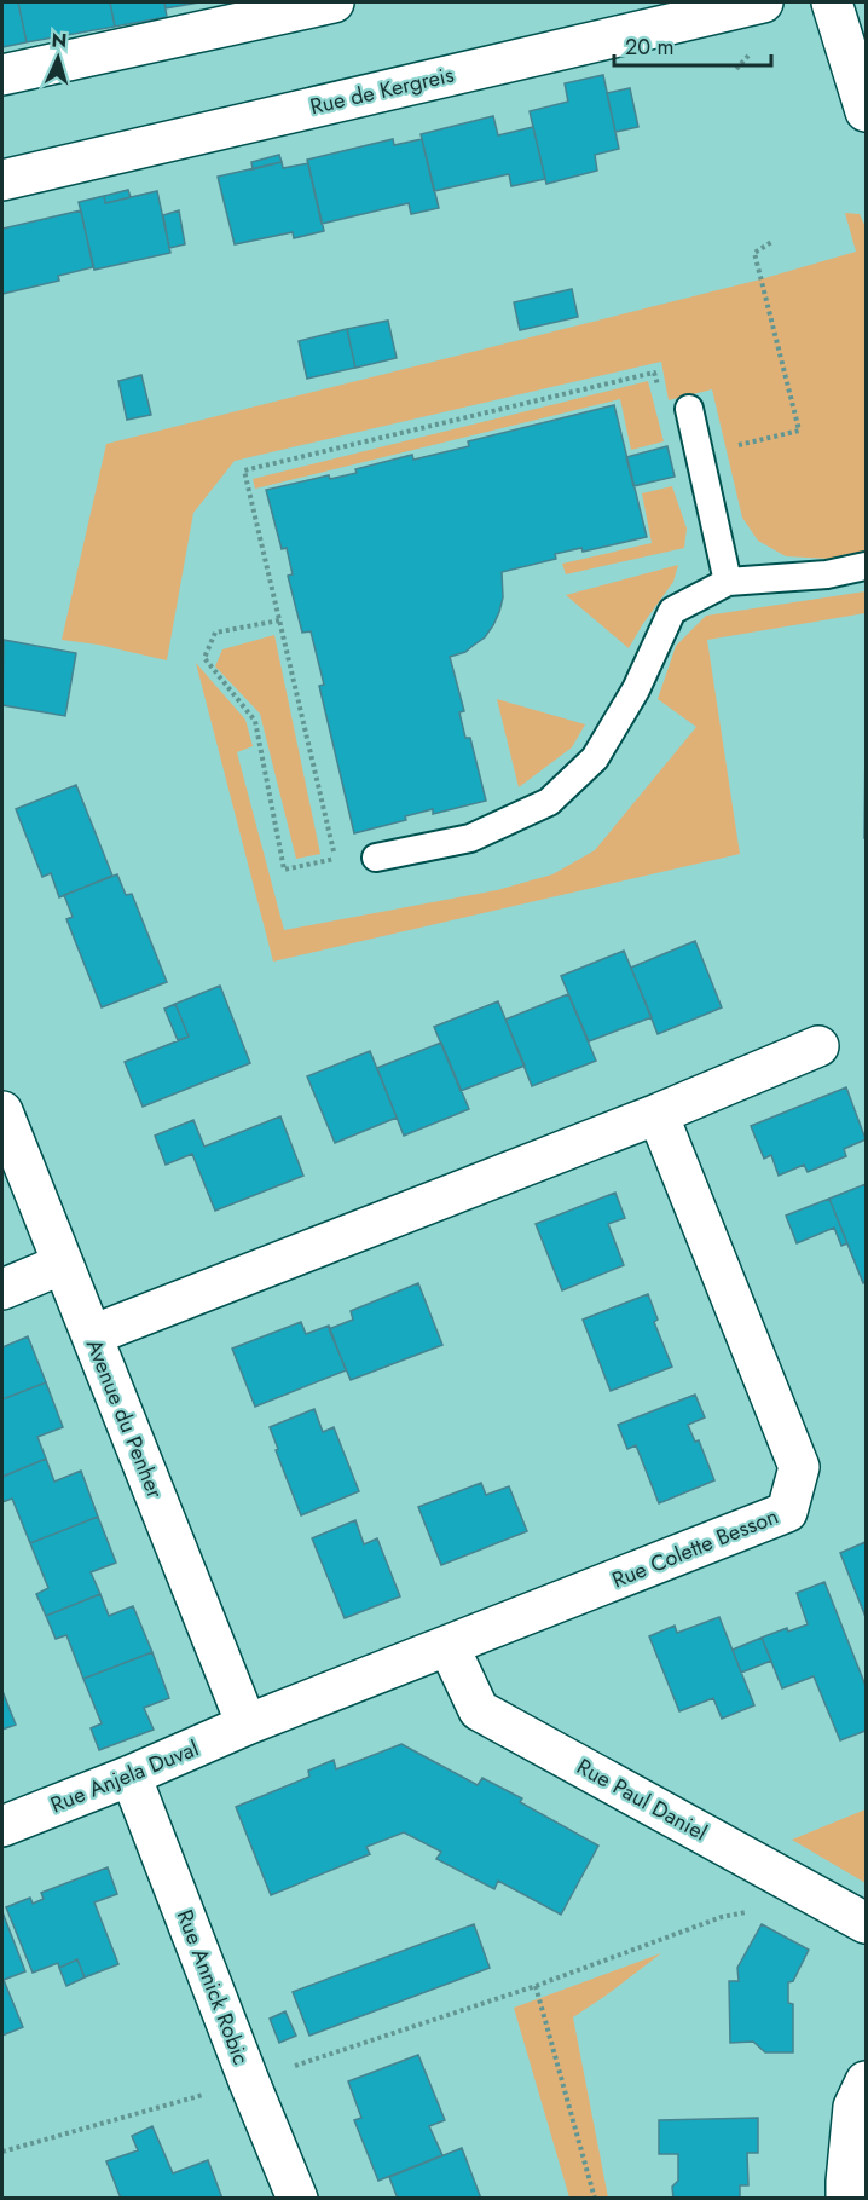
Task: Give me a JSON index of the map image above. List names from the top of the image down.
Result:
{
  "streets": {
    "street": [
      "Rue de Kergreis",
      "Avenue du Penher",
      "Rue Colette Besson",
      "Rue Anjela Duval",
      "Rue Paul Daniel",
      "Rue Annick Robic"
    ]
  },
  "crossings": [
    ["Avenue du Penher", "Rue Colette Besson"],
    ["Avenue du Penher", "Rue Anjela Duval"],
    ["Rue Colette Besson", "Rue Anjela Duval"],
    ["Rue Colette Besson", "Rue Paul Daniel"],
    ["Rue Anjela Duval", "Rue Annick Robic"]
  ],
  "scale_bar": "20 m",
  "north": "top"
}
